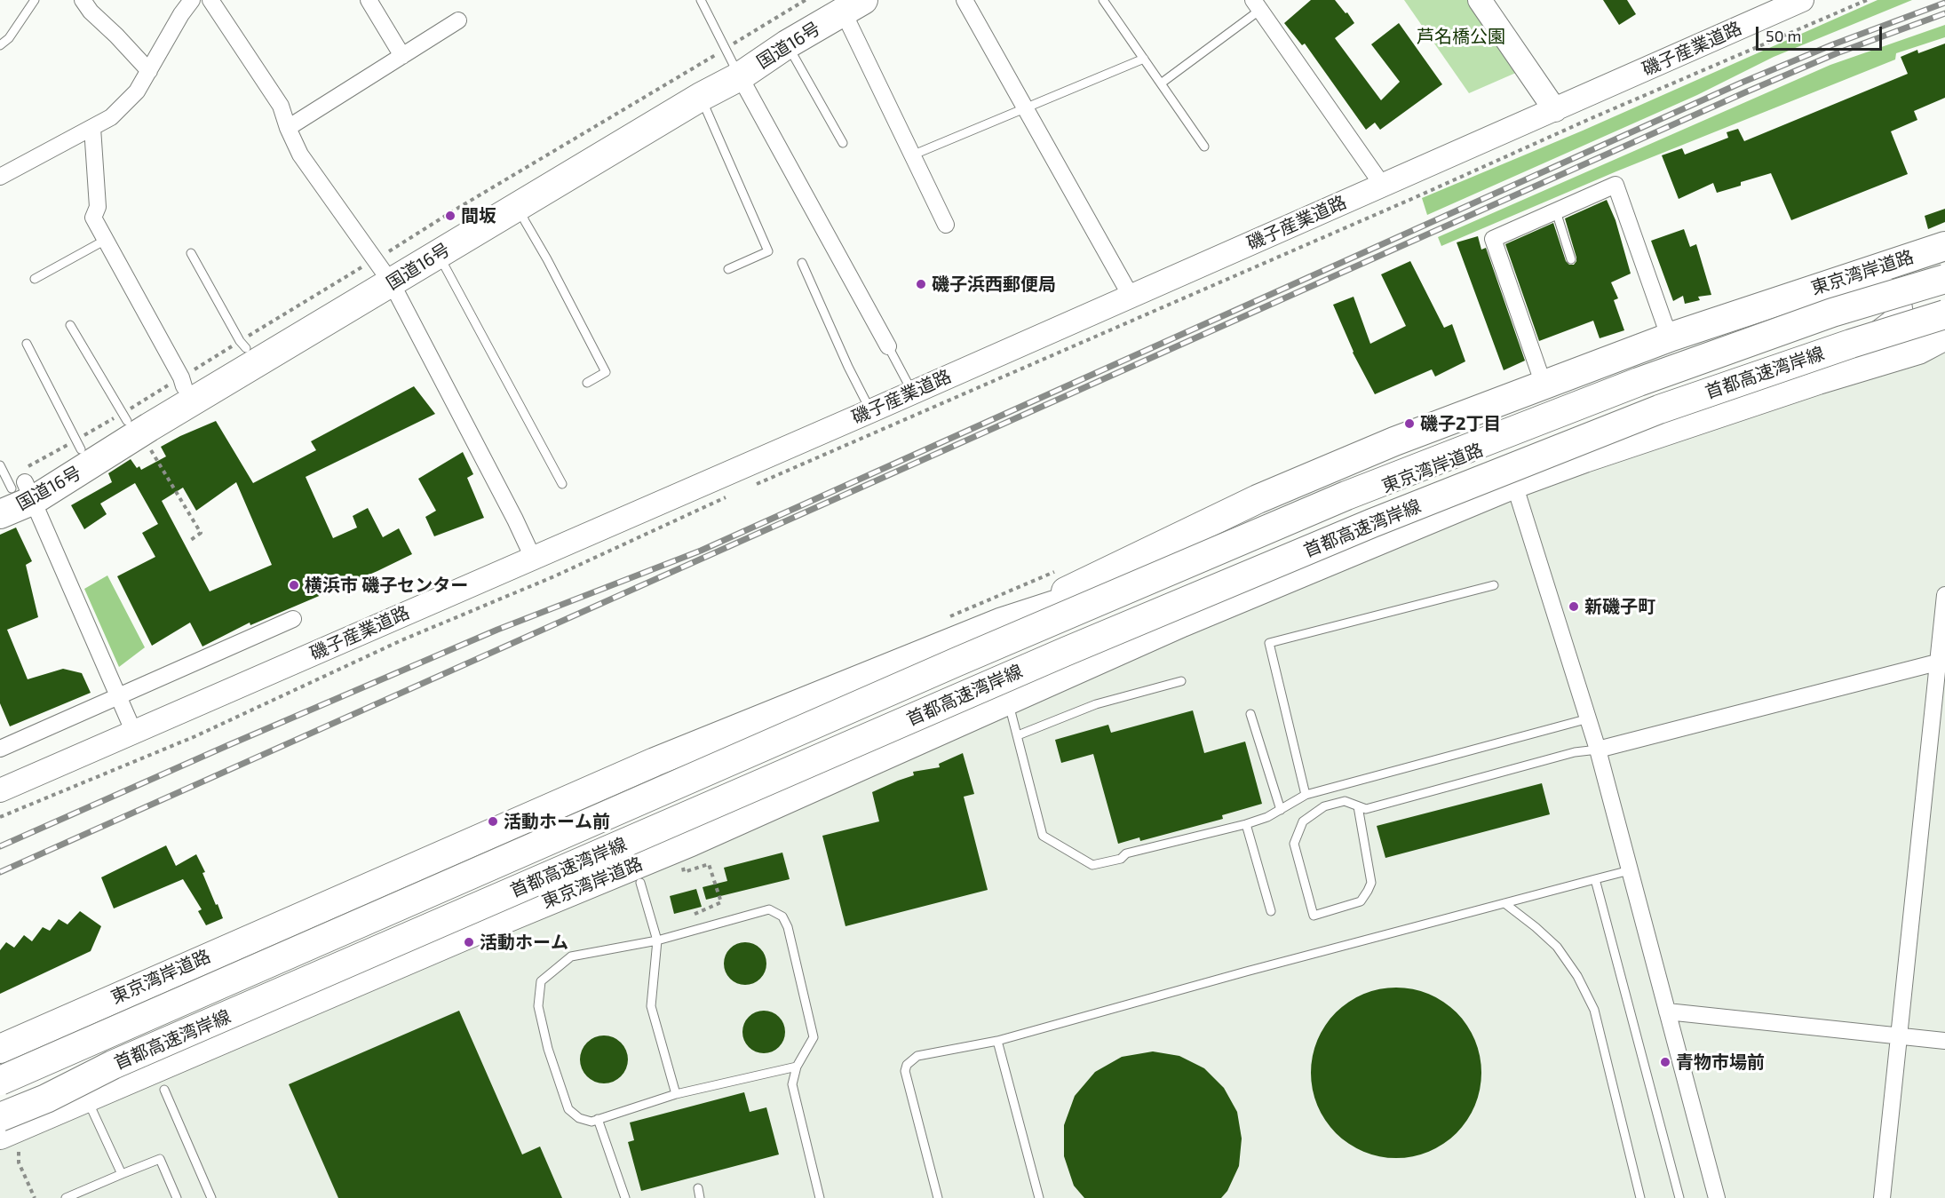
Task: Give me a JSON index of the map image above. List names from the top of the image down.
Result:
{
  "streets": {
    "highway": ["国道16号", "東京湾岸道路", "首都高速湾岸線"],
    "street": ["磯子産業道路"]
  },
  "parks": ["芦名橋公園"],
  "places": [
    "間坂",
    "磯子浜西郵便局",
    "磯子2丁目",
    "横浜市 磯子センター",
    "新磯子町",
    "活動ホーム前",
    "活動ホーム",
    "青物市場前"
  ],
  "scale_bar": "50 m"
}
